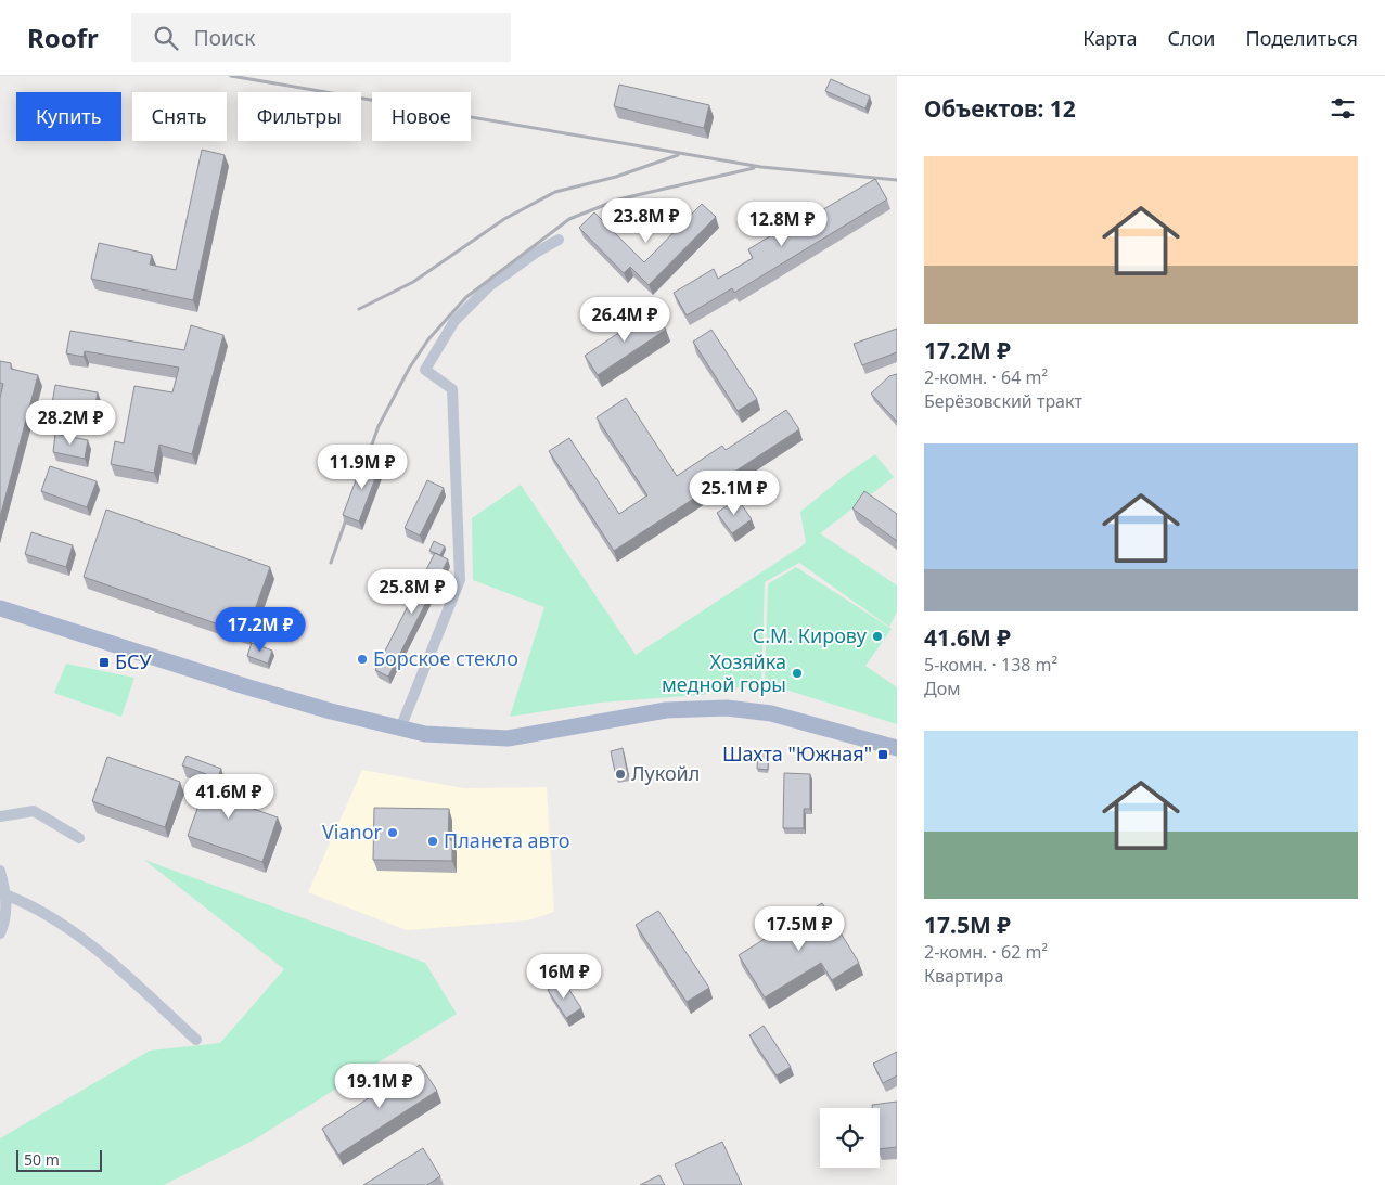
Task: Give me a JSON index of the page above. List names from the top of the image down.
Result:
{
  "places": {
    "other": [
      "С.М. Кирову",
      "Борское стекло",
      "Хозяйка медной горы",
      "Лукойл",
      "Vianor",
      "Планета авто"
    ],
    "transit": ["БСУ", "Шахта \"Южная\""]
  },
  "scale_bar": "50 m",
  "page": {
    "header": "Roofr",
    "search": "Поиск",
    "nav": ["Карта", "Слои", "Поделиться"],
    "heading": "Объектов: 12",
    "chip": [
      "Купить",
      "Снять",
      "Фильтры",
      "Новое"
    ],
    "list": [
      {
        "name": "17.2M ₽",
        "note": "2-комн. · 64 m² · Берёзовский тракт"
      },
      {
        "name": "41.6M ₽",
        "note": "5-комн. · 138 m² · Дом"
      },
      {
        "name": "17.5M ₽",
        "note": "2-комн. · 62 m² · Квартира"
      }
    ],
    "price": [
      "23.8M ₽",
      "12.8M ₽",
      "26.4M ₽",
      "28.2M ₽",
      "11.9M ₽",
      "25.1M ₽",
      "25.8M ₽",
      "17.2M ₽",
      "41.6M ₽",
      "17.5M ₽",
      "16M ₽",
      "19.1M ₽"
    ],
    "scale": "50 m"
  }
}
